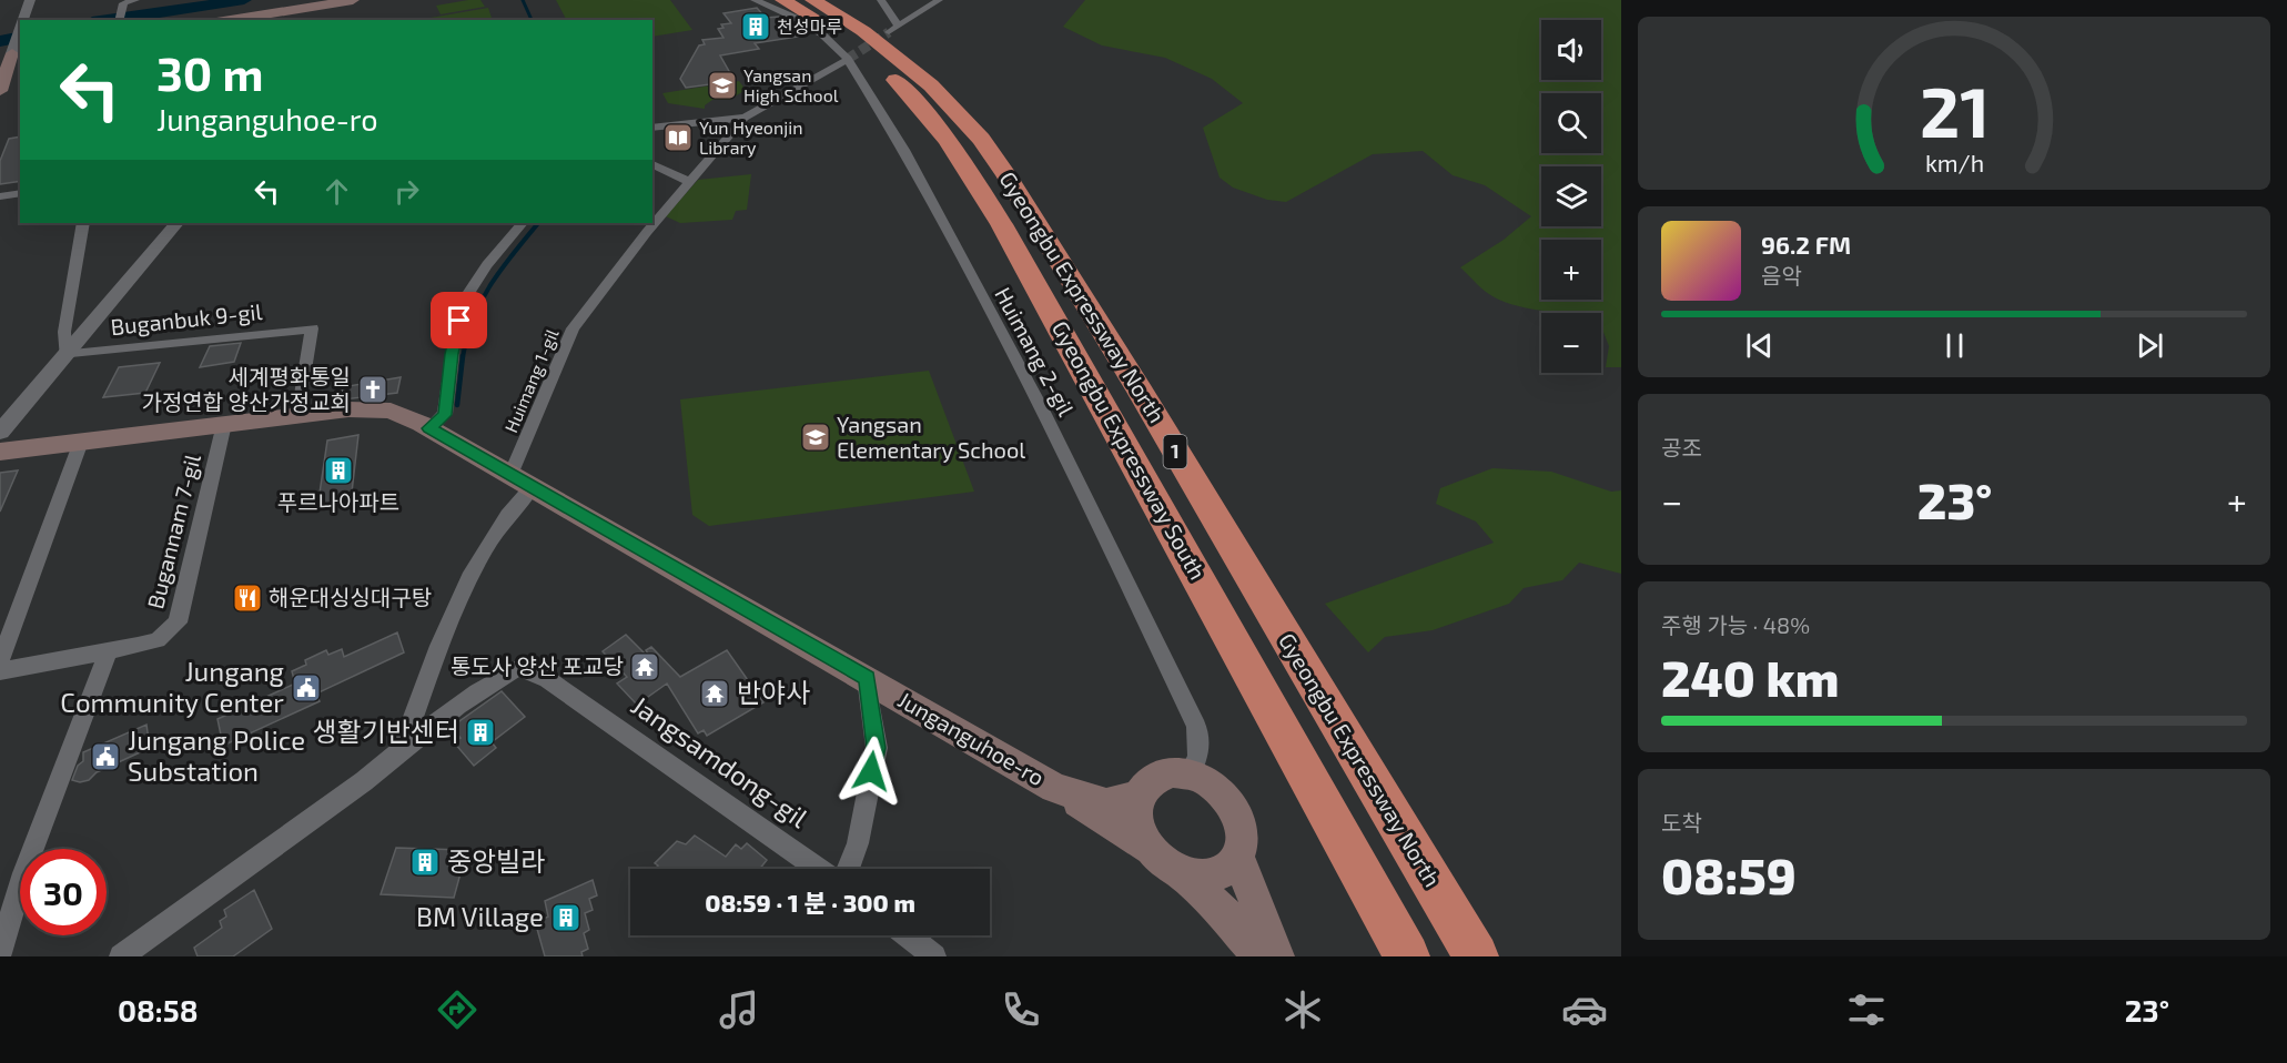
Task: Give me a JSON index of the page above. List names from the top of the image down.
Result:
{
  "streets": {
    "highway": ["Gyeongbu Expressway North", "Gyeongbu Expressway South", "1"],
    "main road": ["Junganguhoe-ro"],
    "street": [
      "Buganbuk 9-gil",
      "Huimang 2-gil",
      "Huimang 1-gil",
      "Bugannam 7-gil",
      "Jangsamdong-gil"
    ]
  },
  "crossings": [
    ["Buganbuk 9-gil", "Junganguhoe-ro"],
    ["Huimang 2-gil", "Huimang 1-gil"],
    ["Huimang 2-gil", "Junganguhoe-ro"],
    ["Huimang 1-gil", "Junganguhoe-ro"],
    ["Huimang 1-gil", "Jangsamdong-gil"],
    ["Bugannam 7-gil", "Junganguhoe-ro"]
  ],
  "places": {
    "building": [
      "천성마루",
      "푸르나아파트",
      "생활기반센터",
      "중앙빌라",
      "BM Village"
    ],
    "school or university": ["Yangsan High School", "Yangsan Elementary School"],
    "library": ["Yun Hyeonjin Library"],
    "church": ["세계평화통일 가정연합 양산가정교회"],
    "restaurant": ["해운대싱싱대구탕"],
    "temple": ["통도사 양산 포교당", "반야사"],
    "public building": ["Jungang Community Center", "Jungang Police Substation"]
  },
  "page": {
    "map_buttons": ["+", "−"],
    "turn": ["30 m", "Junganguhoe-ro"],
    "song": ["96.2 FM", "음악"],
    "tile": [
      "공조",
      ["주행 가능 · 48%", "240 km"],
      ["도착", "08:59"]
    ],
    "heat": ["−", "23°", "+"],
    "limit": "30",
    "trip": "08:59 · 1 분 · 300 m",
    "tabs": ["08:58", "23°"],
    "gauge": ["21", "km/h"]
  }
}
